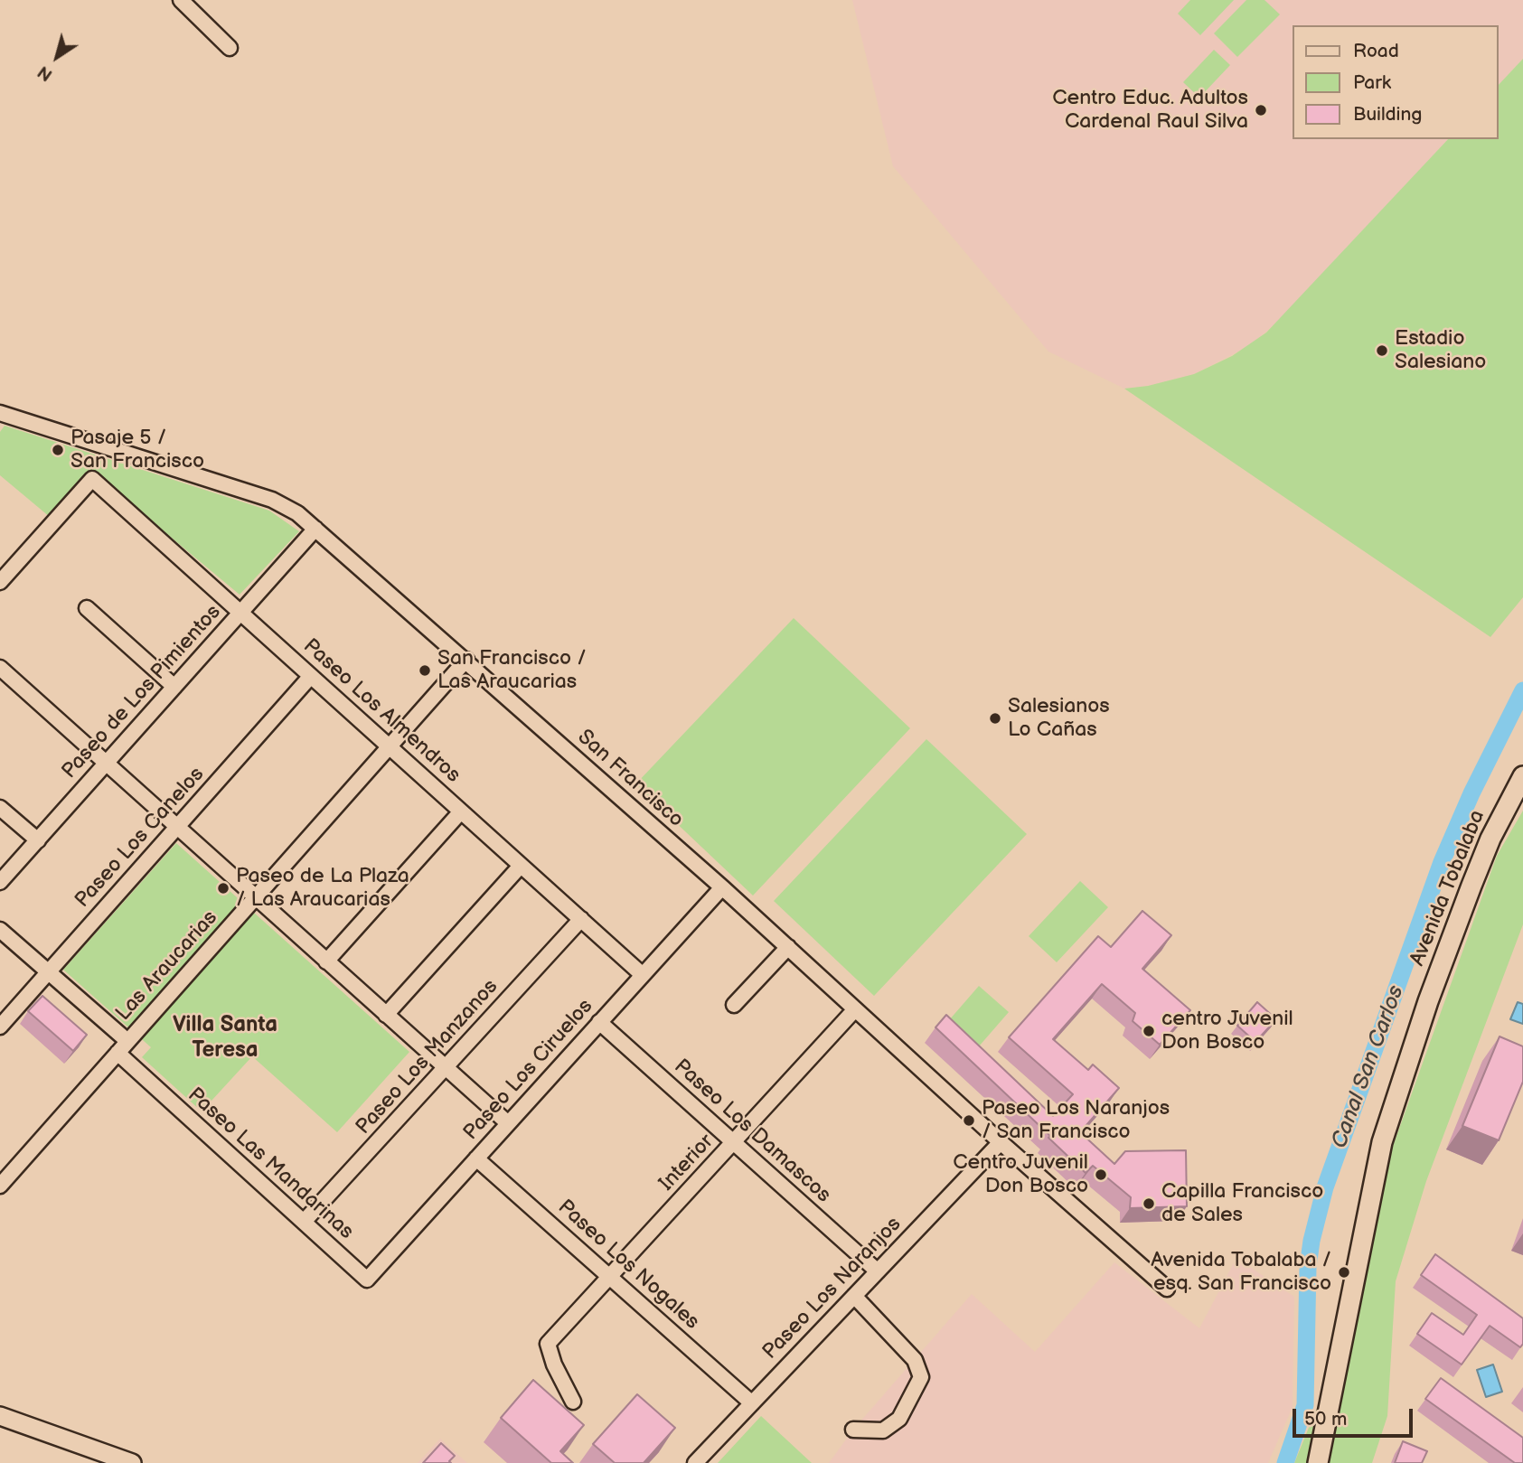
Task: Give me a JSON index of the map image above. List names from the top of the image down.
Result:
{
  "streets": {
    "main road": ["Avenida Tobalaba"],
    "street": [
      "Paseo de Los Pimientos",
      "Paseo Los Almendros",
      "San Francisco",
      "Paseo Los Canelos",
      "Las Araucarias",
      "Paseo Los Manzanos",
      "Paseo Los Ciruelos",
      "Paseo Los Damascos",
      "Interior",
      "Paseo Las Mandarinas",
      "Paseo Los Nogales",
      "Paseo Los Naranjos"
    ]
  },
  "crossings": [
    ["Paseo de Los Pimientos", "Paseo Los Almendros"],
    ["Paseo de Los Pimientos", "San Francisco"],
    ["Paseo Los Almendros", "Paseo Los Canelos"],
    ["Paseo Los Almendros", "Las Araucarias"],
    ["Paseo Los Almendros", "Paseo Los Manzanos"],
    ["Paseo Los Almendros", "Paseo Los Ciruelos"],
    ["San Francisco", "Las Araucarias"],
    ["San Francisco", "Paseo Los Ciruelos"],
    ["San Francisco", "Interior"],
    ["San Francisco", "Paseo Los Naranjos"],
    ["Paseo Los Canelos", "Paseo Las Mandarinas"],
    ["Las Araucarias", "Paseo Las Mandarinas"],
    ["Paseo Los Manzanos", "Paseo Las Mandarinas"],
    ["Paseo Los Ciruelos", "Paseo Los Damascos"],
    ["Paseo Los Ciruelos", "Paseo Las Mandarinas"],
    ["Paseo Los Ciruelos", "Paseo Los Nogales"],
    ["Paseo Los Damascos", "Interior"],
    ["Paseo Los Damascos", "Paseo Los Naranjos"],
    ["Interior", "Paseo Los Nogales"],
    ["Paseo Los Nogales", "Paseo Los Naranjos"]
  ],
  "districts": ["Villa Santa Teresa"],
  "water": ["Canal San Carlos"],
  "places": [
    "Centro Educ. Adultos Cardenal Raul Silva",
    "Estadio Salesiano",
    "Pasaje 5 / San Francisco",
    "San Francisco / Las Araucarias",
    "Salesianos Lo Cañas",
    "Paseo de La Plaza / Las Araucarias",
    "centro Juvenil Don Bosco",
    "Paseo Los Naranjos / San Francisco",
    "Centro Juvenil Don Bosco",
    "Capilla Francisco de Sales",
    "Avenida Tobalaba / esq. San Francisco"
  ],
  "legend": ["Road", "Park", "Building"],
  "scale_bar": "50 m",
  "north": "bottom left"
}
